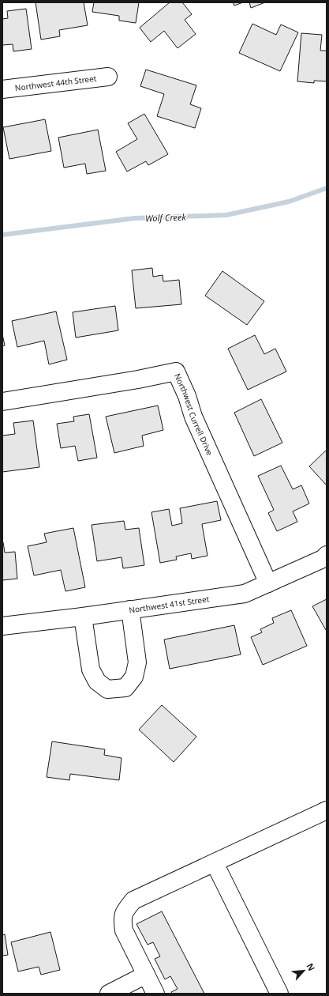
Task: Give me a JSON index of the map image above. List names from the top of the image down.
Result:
{
  "streets": {
    "street": ["Northwest 44th Street", "Northwest Currell Drive", "Northwest 41st Street"]
  },
  "crossings": [
    ["Northwest Currell Drive", "Northwest 41st Street"]
  ],
  "water": ["Wolf Creek"],
  "north": "top right"
}
